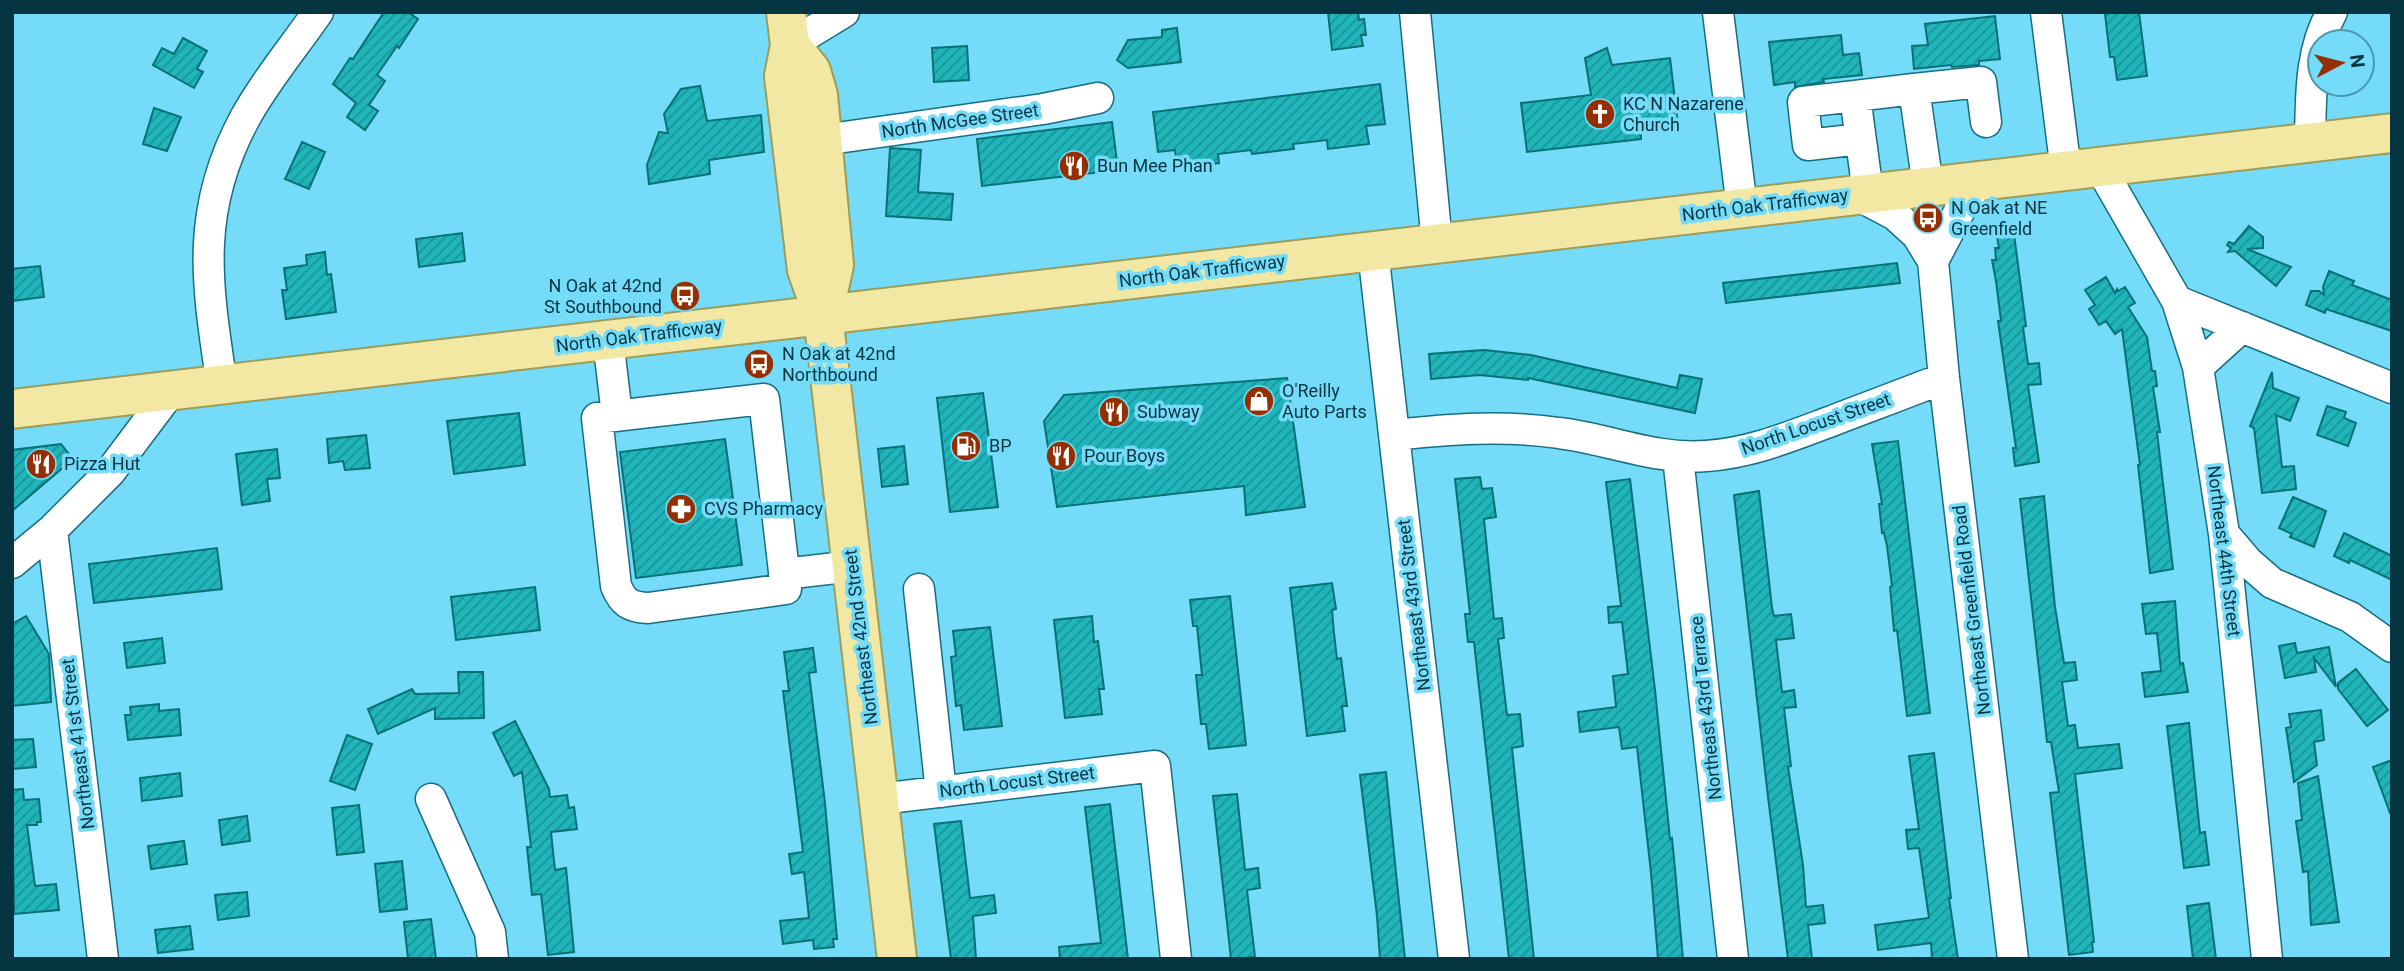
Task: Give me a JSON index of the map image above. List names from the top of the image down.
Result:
{
  "streets": {
    "main road": ["North Oak Trafficway", "Northeast 42nd Street"],
    "street": [
      "North McGee Street",
      "North Locust Street",
      "Northeast 44th Street",
      "Northeast 43rd Street",
      "Northeast Greenfield Road",
      "Northeast 43rd Terrace",
      "Northeast 41st Street"
    ]
  },
  "crossings": [
    ["North Oak Trafficway", "Northeast 44th Street"],
    ["North Oak Trafficway", "Northeast 43rd Street"],
    ["North Oak Trafficway", "Northeast Greenfield Road"],
    ["North Oak Trafficway", "Northeast 42nd Street"],
    ["North Locust Street", "Northeast 43rd Street"],
    ["North Locust Street", "Northeast Greenfield Road"],
    ["North Locust Street", "Northeast 42nd Street"],
    ["North Locust Street", "Northeast 43rd Terrace"]
  ],
  "places": {
    "church": ["KC N Nazarene Church"],
    "restaurant": [
      "Bun Mee Phan",
      "Subway",
      "Pour Boys",
      "Pizza Hut"
    ],
    "bus stop": ["N Oak at NE Greenfield", "N Oak at 42nd St Southbound", "N Oak at 42nd Northbound"],
    "shop": ["O'Reilly Auto Parts"],
    "fuel station": ["BP"],
    "pharmacy": ["CVS Pharmacy"]
  },
  "north": "right"
}
